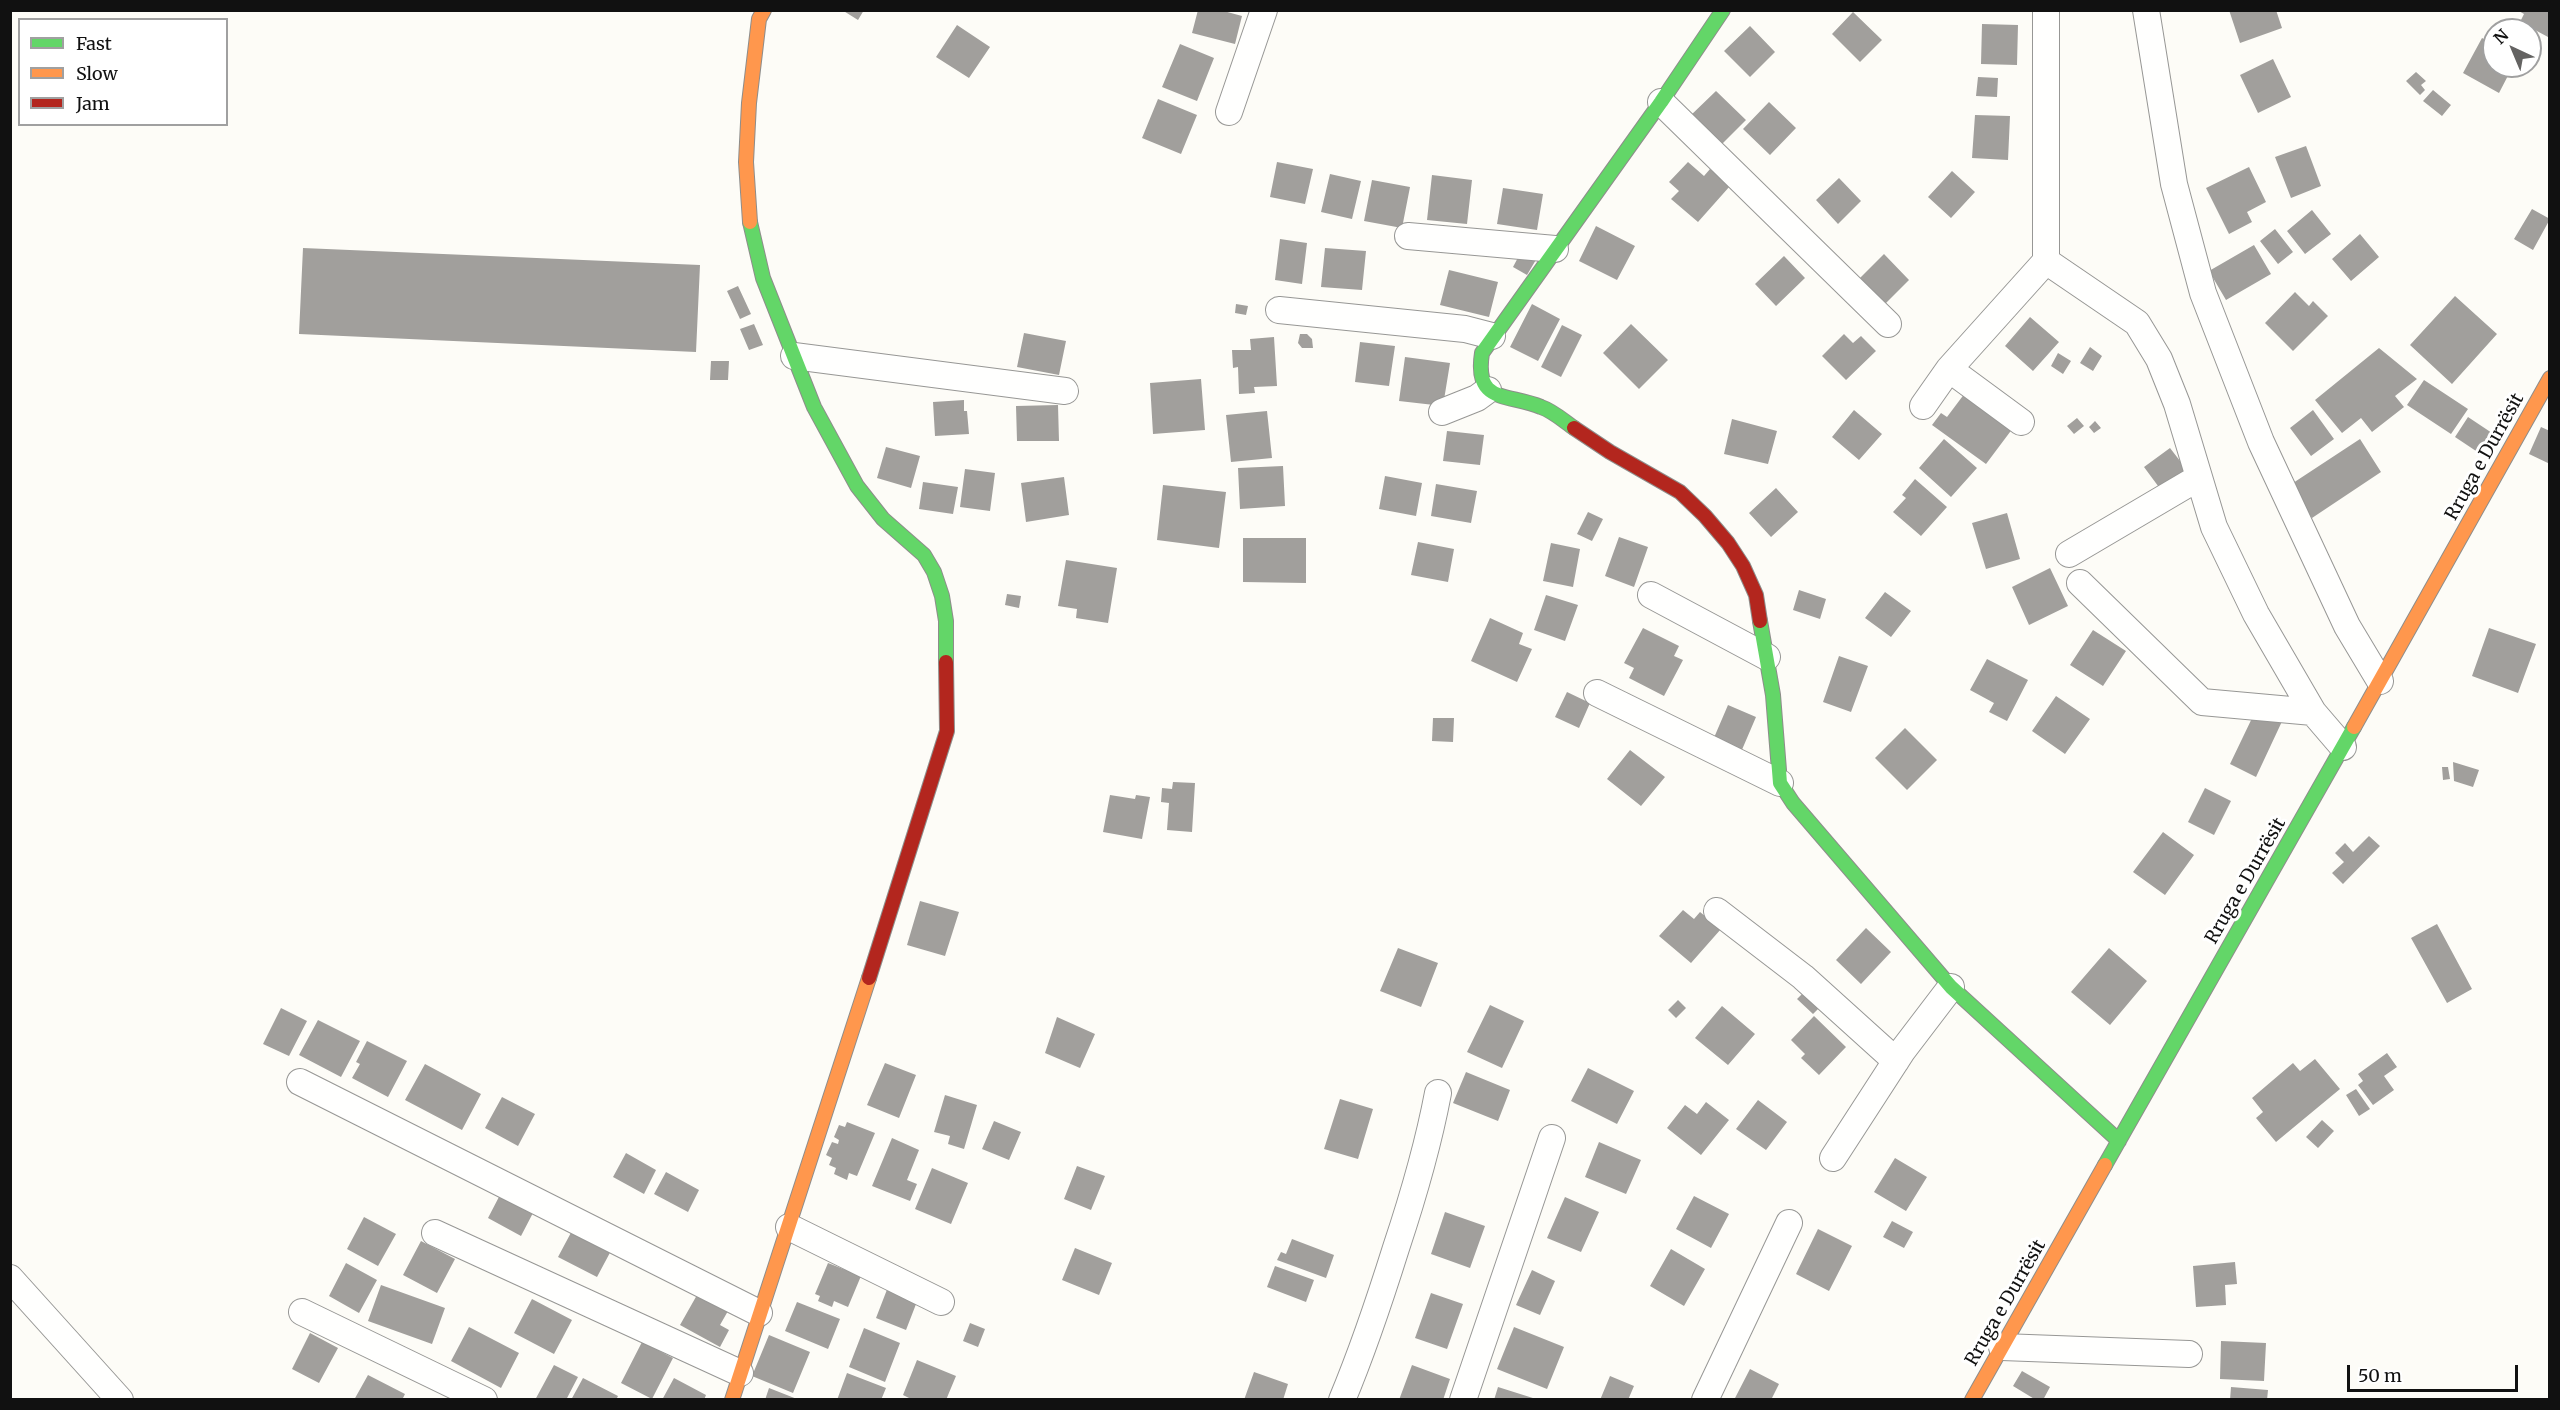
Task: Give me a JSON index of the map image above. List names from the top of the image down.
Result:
{
  "streets": {
    "street": ["Rruga e Durrësit"]
  },
  "legend": ["Fast", "Slow", "Jam"],
  "scale_bar": "50 m",
  "north": "top left"
}
